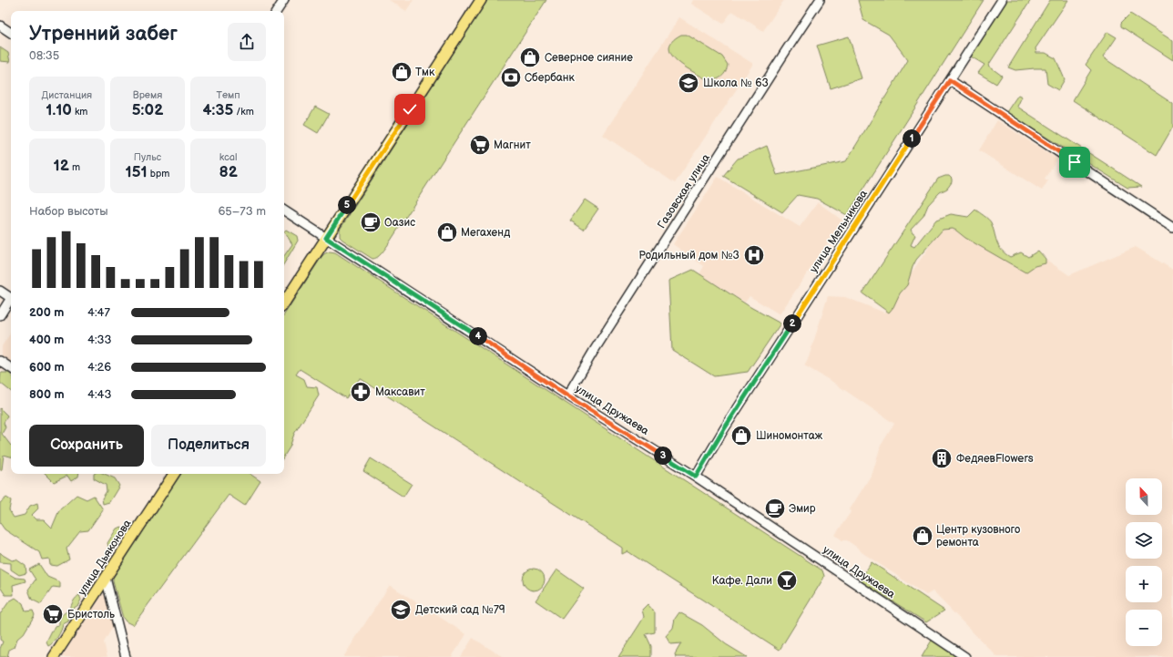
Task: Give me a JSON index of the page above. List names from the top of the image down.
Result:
{
  "streets": {
    "main road": ["улица Дьяконова"],
    "street": ["Газовская улица", "улица Мельникова", "улица Дружаева"]
  },
  "crossings": [
    ["Газовская улица", "улица Дружаева"],
    ["улица Мельникова", "улица Дружаева"]
  ],
  "places": {
    "shop": [
      "Северное сияние",
      "Тмк",
      "Мегахенд",
      "Шиномонтаж",
      "Центр кузовного ремонта"
    ],
    "bank": ["Сбербанк"],
    "school or university": ["Школа № 63", "Детский сад №79"],
    "supermarket": ["Магнит", "Бристоль"],
    "cafe": ["Оазис", "Эмир"],
    "hospital": ["Родильный дом №3"],
    "pharmacy": ["Максавит"],
    "building": ["ФедяевFlowers"],
    "bar": ["Кафе. Дали"]
  },
  "north": "top",
  "page": {
    "heading": ["Утренний забег", "08:35"],
    "stats": [
      ["Дистанция", "1.10 km"],
      ["Время", "5:02"],
      ["Темп", "4:35 /km"],
      ["12 m"],
      ["Пульс", "151 bpm"],
      ["kcal", "82"]
    ],
    "pins": [
      "1",
      "5",
      "2",
      "4",
      "3"
    ],
    "chart": ["Набор высоты", "65–73 m"],
    "list": [
      {
        "name": "200 m",
        "note": "4:47"
      },
      {
        "name": "400 m",
        "note": "4:33"
      },
      {
        "name": "600 m",
        "note": "4:26"
      },
      {
        "name": "800 m",
        "note": "4:43"
      }
    ],
    "buttons": ["Сохранить", "Поделиться"],
    "map_buttons": ["+", "−"]
  }
}
